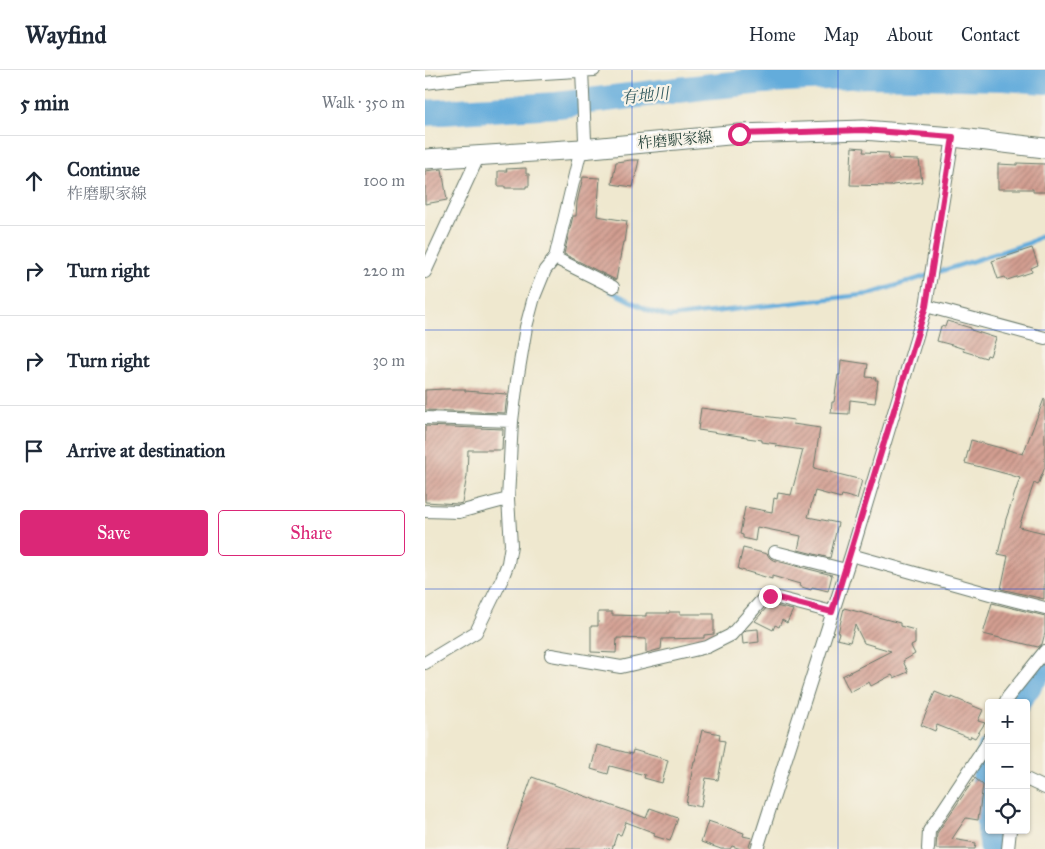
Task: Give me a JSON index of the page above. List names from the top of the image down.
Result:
{
  "streets": {
    "main road": ["柞磨駅家線"]
  },
  "water": ["有地川"],
  "page": {
    "header": "Wayfind",
    "nav": [
      "Home",
      "Map",
      "About",
      "Contact"
    ],
    "heading": ["5 min", "Walk · 350 m"],
    "list": [
      ["Continue", "柞磨駅家線", "100 m"],
      ["Turn right", "220 m"],
      ["Turn right", "30 m"],
      "Arrive at destination"
    ],
    "buttons": ["Save", "Share"],
    "map_buttons": ["+", "−"]
  }
}
